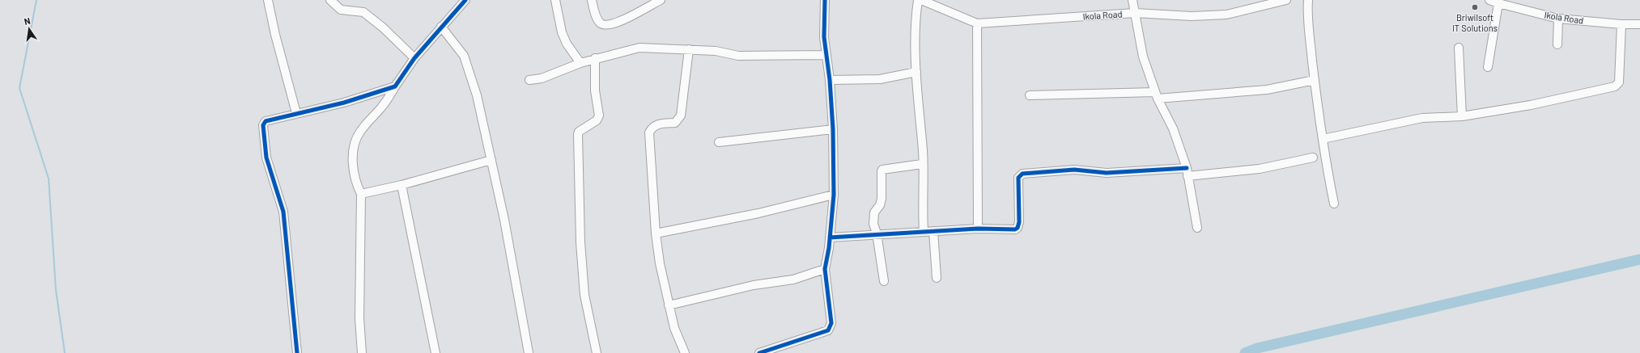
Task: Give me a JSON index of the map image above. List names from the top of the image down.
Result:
{
  "streets": {
    "street": ["Ikola Road"]
  },
  "places": ["Briwilsoft IT Solutions"],
  "north": "top"
}
